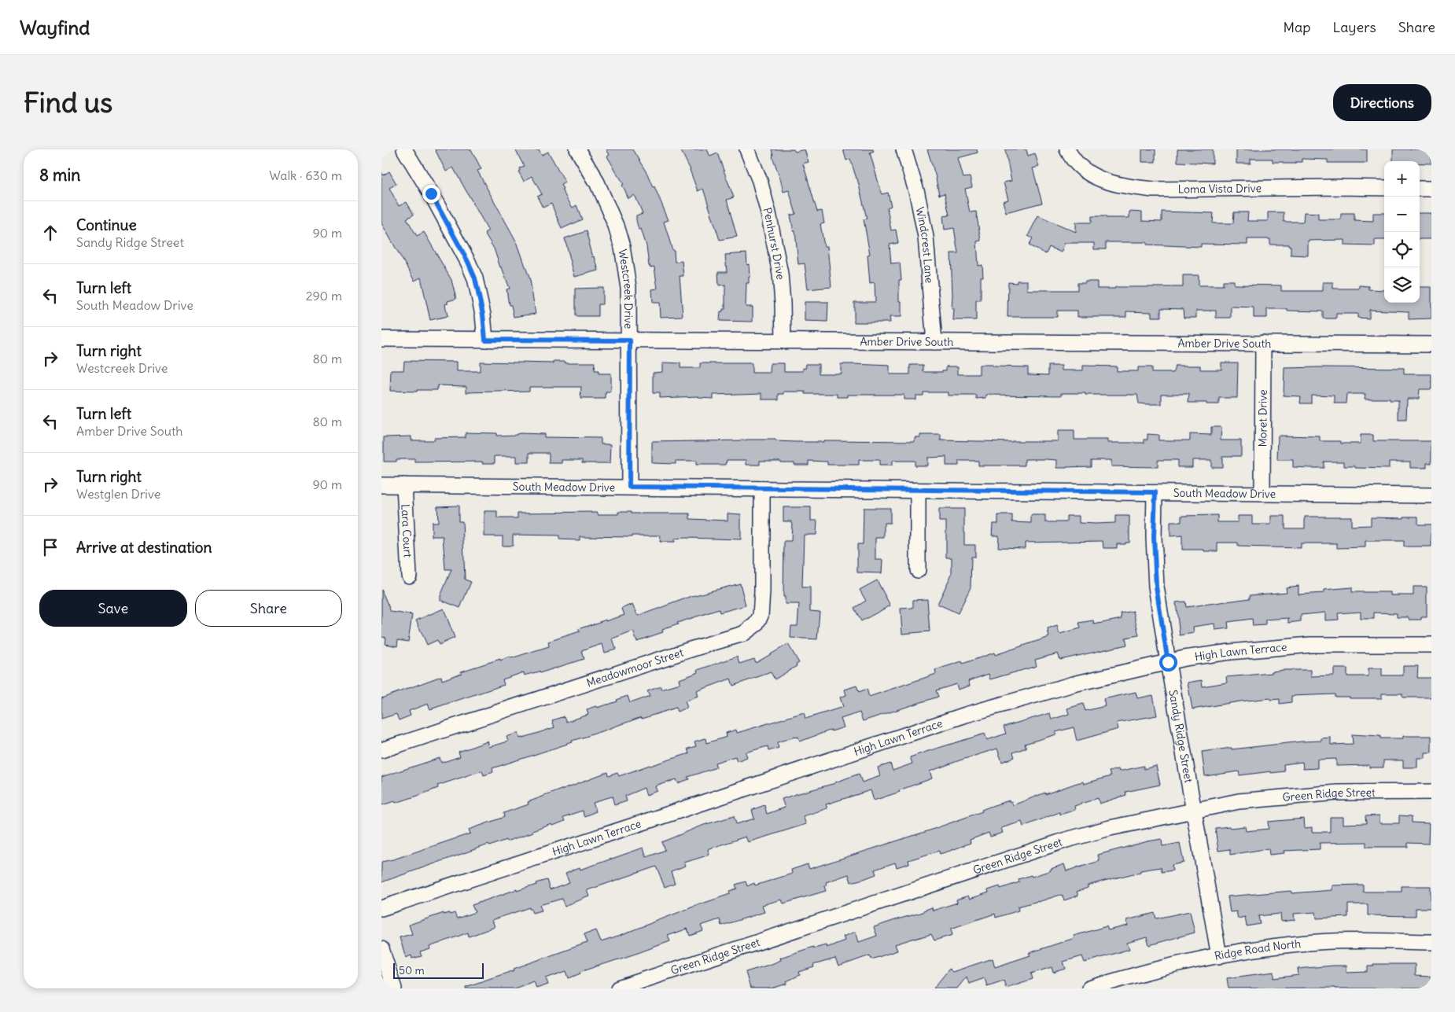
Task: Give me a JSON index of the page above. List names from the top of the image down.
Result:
{
  "streets": {
    "street": [
      "Loma Vista Drive",
      "Penhurst Drive",
      "Windcrest Lane",
      "Westcreek Drive",
      "Amber Drive South",
      "Moret Drive",
      "South Meadow Drive",
      "Lara Court",
      "High Lawn Terrace",
      "Meadowmoor Street",
      "Sandy Ridge Street",
      "Green Ridge Street",
      "Ridge Road North"
    ]
  },
  "crossings": [
    ["Penhurst Drive", "Amber Drive South"],
    ["Windcrest Lane", "Amber Drive South"],
    ["Westcreek Drive", "Amber Drive South"],
    ["Westcreek Drive", "South Meadow Drive"],
    ["Amber Drive South", "Moret Drive"],
    ["Moret Drive", "South Meadow Drive"],
    ["South Meadow Drive", "Lara Court"],
    ["South Meadow Drive", "Meadowmoor Street"],
    ["South Meadow Drive", "Sandy Ridge Street"],
    ["High Lawn Terrace", "Sandy Ridge Street"],
    ["Sandy Ridge Street", "Green Ridge Street"],
    ["Sandy Ridge Street", "Ridge Road North"]
  ],
  "scale_bar": "50 m",
  "page": {
    "header": "Wayfind",
    "nav": ["Map", "Layers", "Share"],
    "buttons": [
      "Directions",
      ["Save", "Share"]
    ],
    "title": "Find us",
    "heading": ["8 min", "Walk · 630 m"],
    "map_buttons": ["+", "−"],
    "list": [
      ["Continue", "Sandy Ridge Street", "90 m"],
      ["Turn left", "South Meadow Drive", "290 m"],
      ["Turn right", "Westcreek Drive", "80 m"],
      ["Turn left", "Amber Drive South", "80 m"],
      ["Turn right", "Westglen Drive", "90 m"],
      "Arrive at destination"
    ],
    "scale": "50 m"
  }
}
